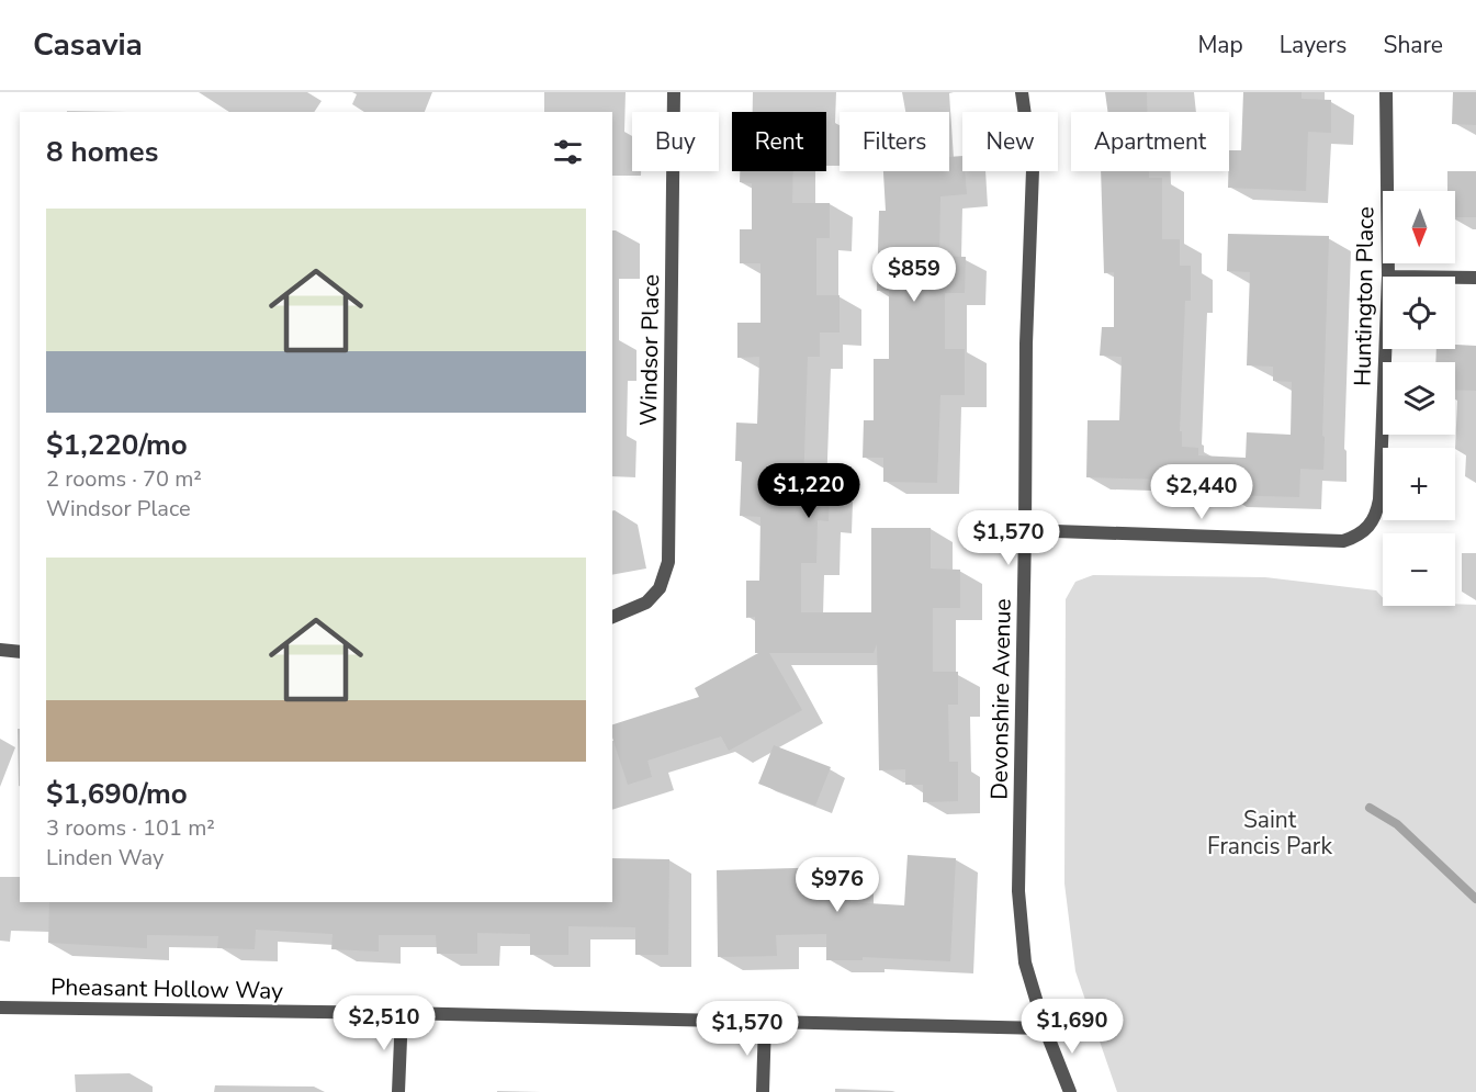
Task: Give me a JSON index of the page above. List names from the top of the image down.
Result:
{
  "streets": {
    "street": [
      "Huntington Place",
      "Windsor Place",
      "Devonshire Avenue",
      "Pheasant Hollow Way"
    ]
  },
  "crossings": [
    ["Huntington Place", "Devonshire Avenue"],
    ["Devonshire Avenue", "Pheasant Hollow Way"]
  ],
  "parks": ["Saint Francis Park"],
  "north": "bottom",
  "page": {
    "header": "Casavia",
    "nav": ["Map", "Layers", "Share"],
    "chip": [
      "Buy",
      "Rent",
      "Filters",
      "New",
      "Apartment"
    ],
    "heading": "8 homes",
    "map_buttons": ["+", "−"],
    "list": [
      {
        "name": "$1,220/mo",
        "note": "2 rooms · 70 m² · Windsor Place"
      },
      {
        "name": "$1,690/mo",
        "note": "3 rooms · 101 m² · Linden Way"
      }
    ],
    "price": [
      "$859",
      "$1,220",
      "$2,440",
      "$1,570",
      "$976",
      "$2,510",
      "$1,690",
      "$1,570"
    ]
  }
}
